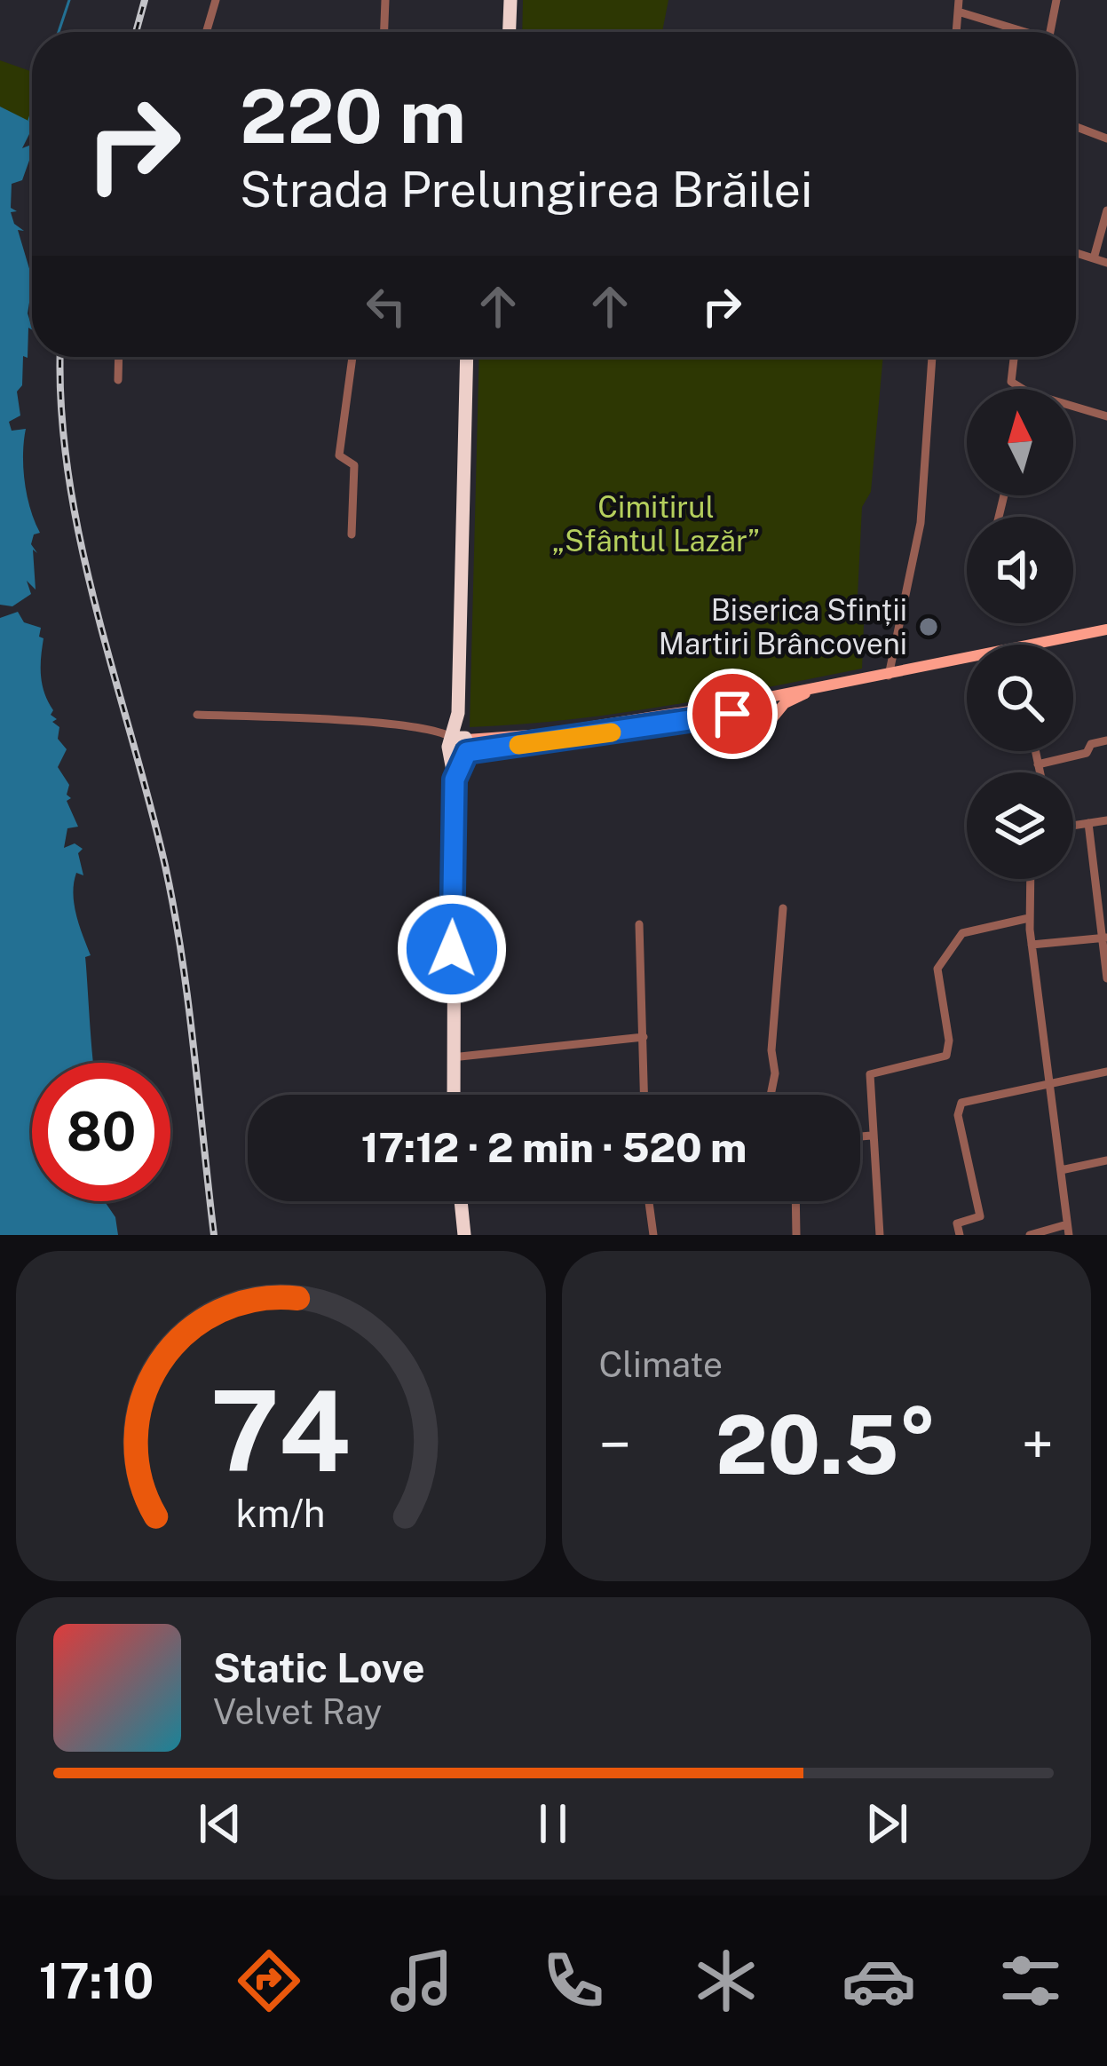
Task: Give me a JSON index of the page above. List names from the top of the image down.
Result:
{
  "parks": ["Cimitirul „Sfântul Lazăr”"],
  "places": ["Biserica Sfinții Martiri Brâncoveni"],
  "north": "top",
  "page": {
    "turn": ["220 m", "Strada Prelungirea Brăilei"],
    "limit": "80",
    "trip": "17:12 · 2 min · 520 m",
    "tile": "Climate",
    "heat": ["−", "20.5°", "+"],
    "song": ["Static Love", "Velvet Ray"],
    "tabs": "17:10",
    "gauge": ["74", "km/h"]
  }
}
